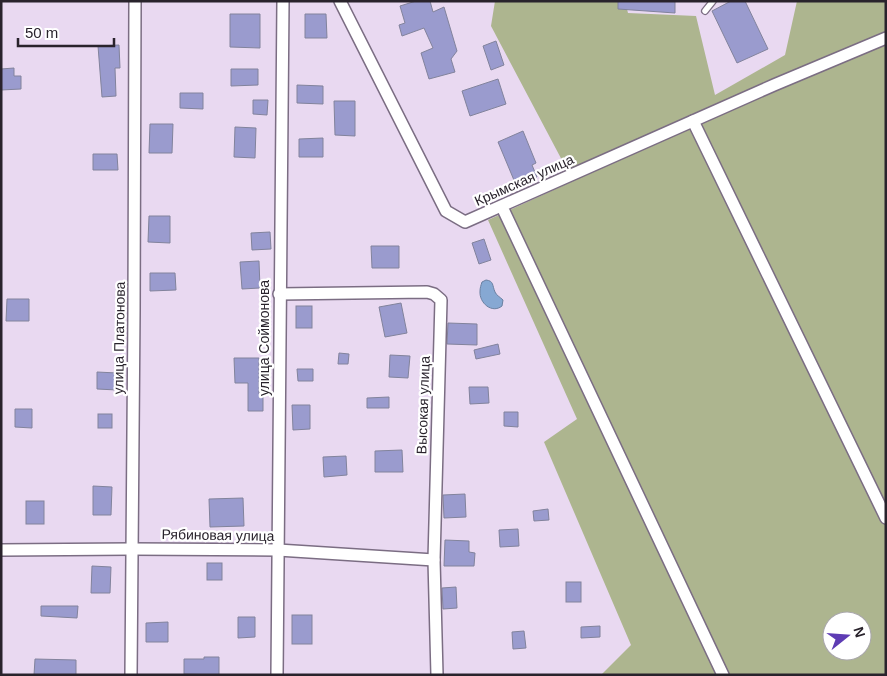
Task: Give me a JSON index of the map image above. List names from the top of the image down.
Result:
{
  "streets": {
    "street": [
      "Крымская улица",
      "улица Платонова",
      "улица Соймонова",
      "Высокая улица",
      "Рябиновая улица"
    ]
  },
  "crossings": [
    ["улица Платонова", "Рябиновая улица"],
    ["улица Соймонова", "Высокая улица"],
    ["улица Соймонова", "Рябиновая улица"],
    ["Высокая улица", "Рябиновая улица"]
  ],
  "scale_bar": "50 m",
  "north": "right"
}
